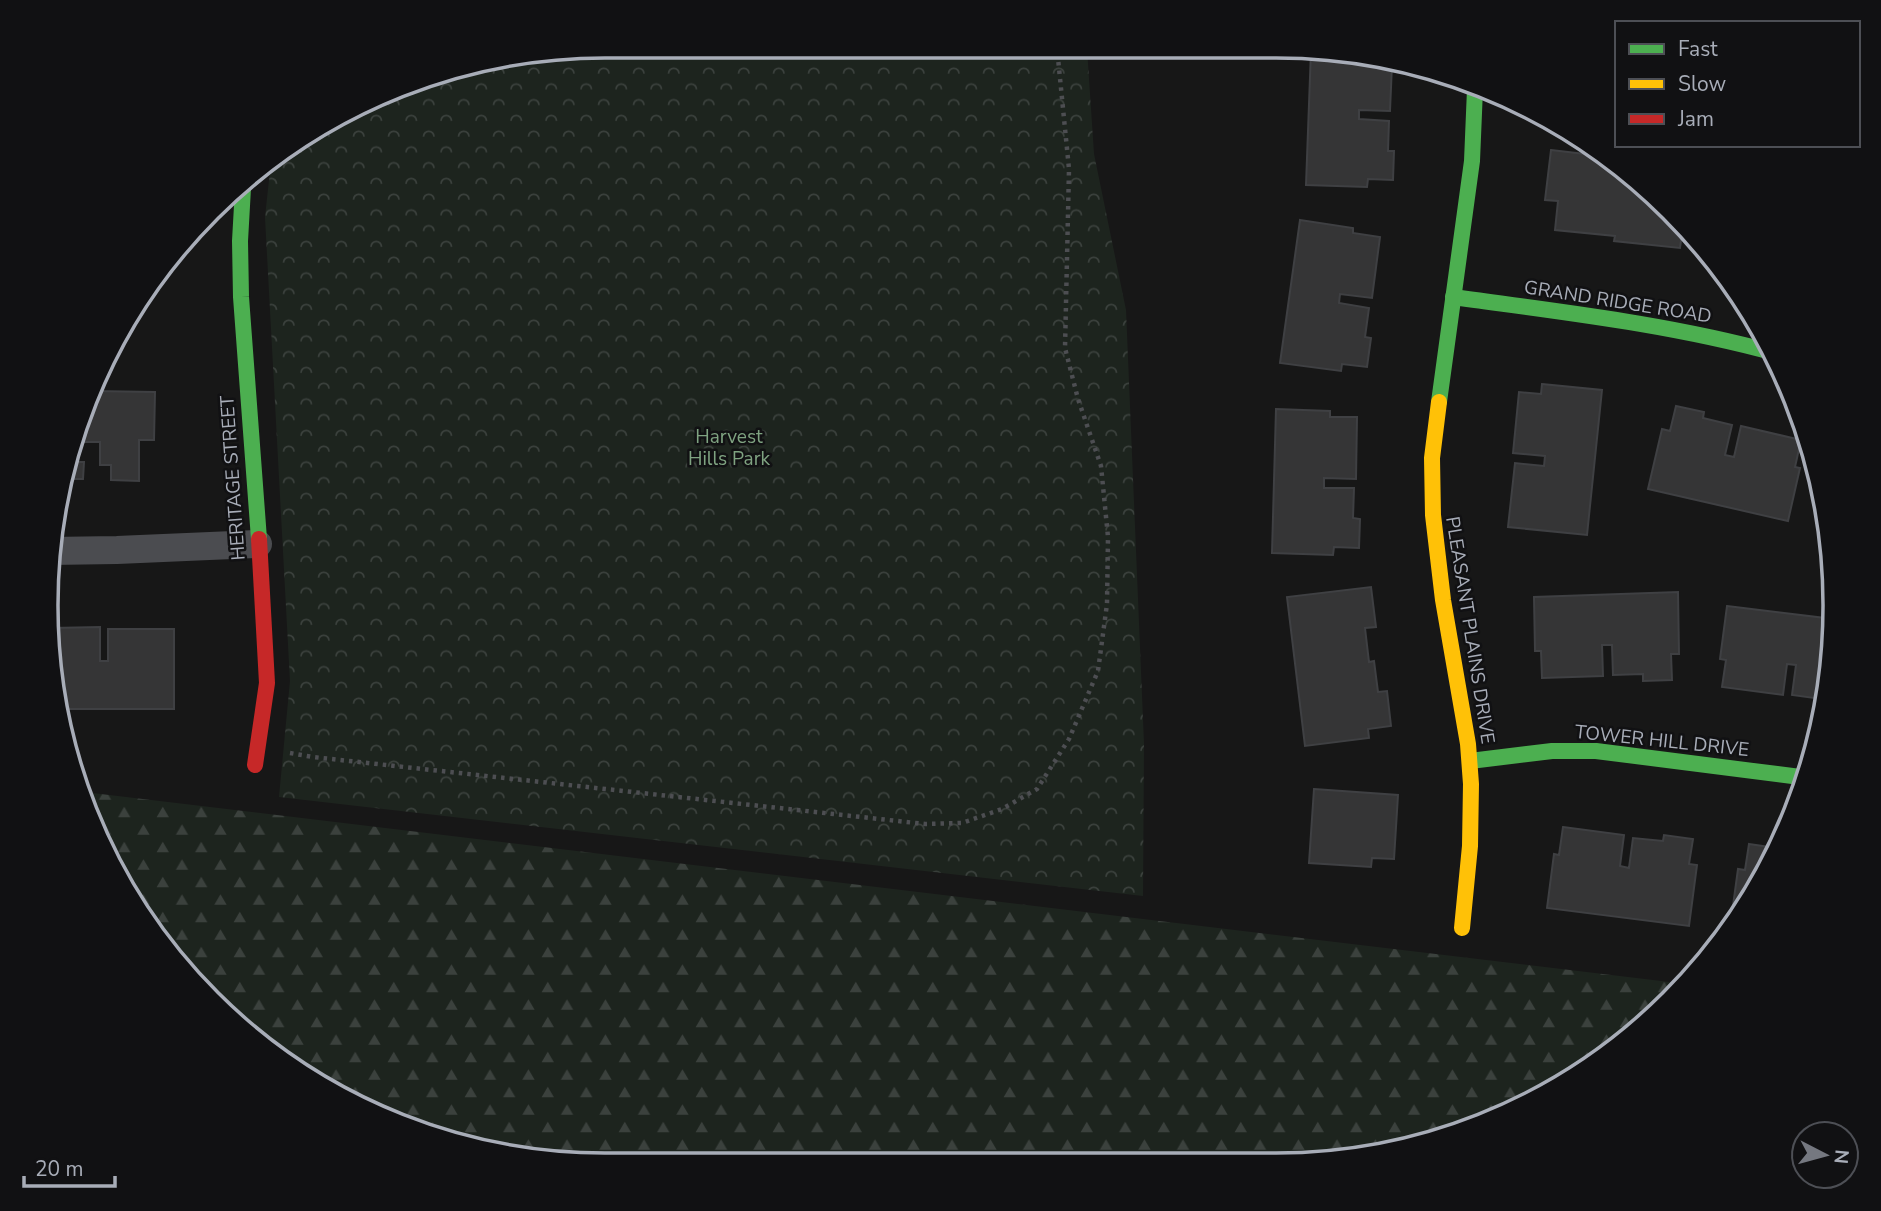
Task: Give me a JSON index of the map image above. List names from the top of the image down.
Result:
{
  "streets": {
    "street": [
      "GRAND RIDGE ROAD",
      "HERITAGE STREET",
      "PLEASANT PLAINS DRIVE",
      "TOWER HILL DRIVE"
    ]
  },
  "crossings": [
    ["GRAND RIDGE ROAD", "PLEASANT PLAINS DRIVE"],
    ["PLEASANT PLAINS DRIVE", "TOWER HILL DRIVE"]
  ],
  "parks": ["Harvest Hills Park"],
  "legend": ["Fast", "Slow", "Jam"],
  "scale_bar": "20 m",
  "north": "right"
}
